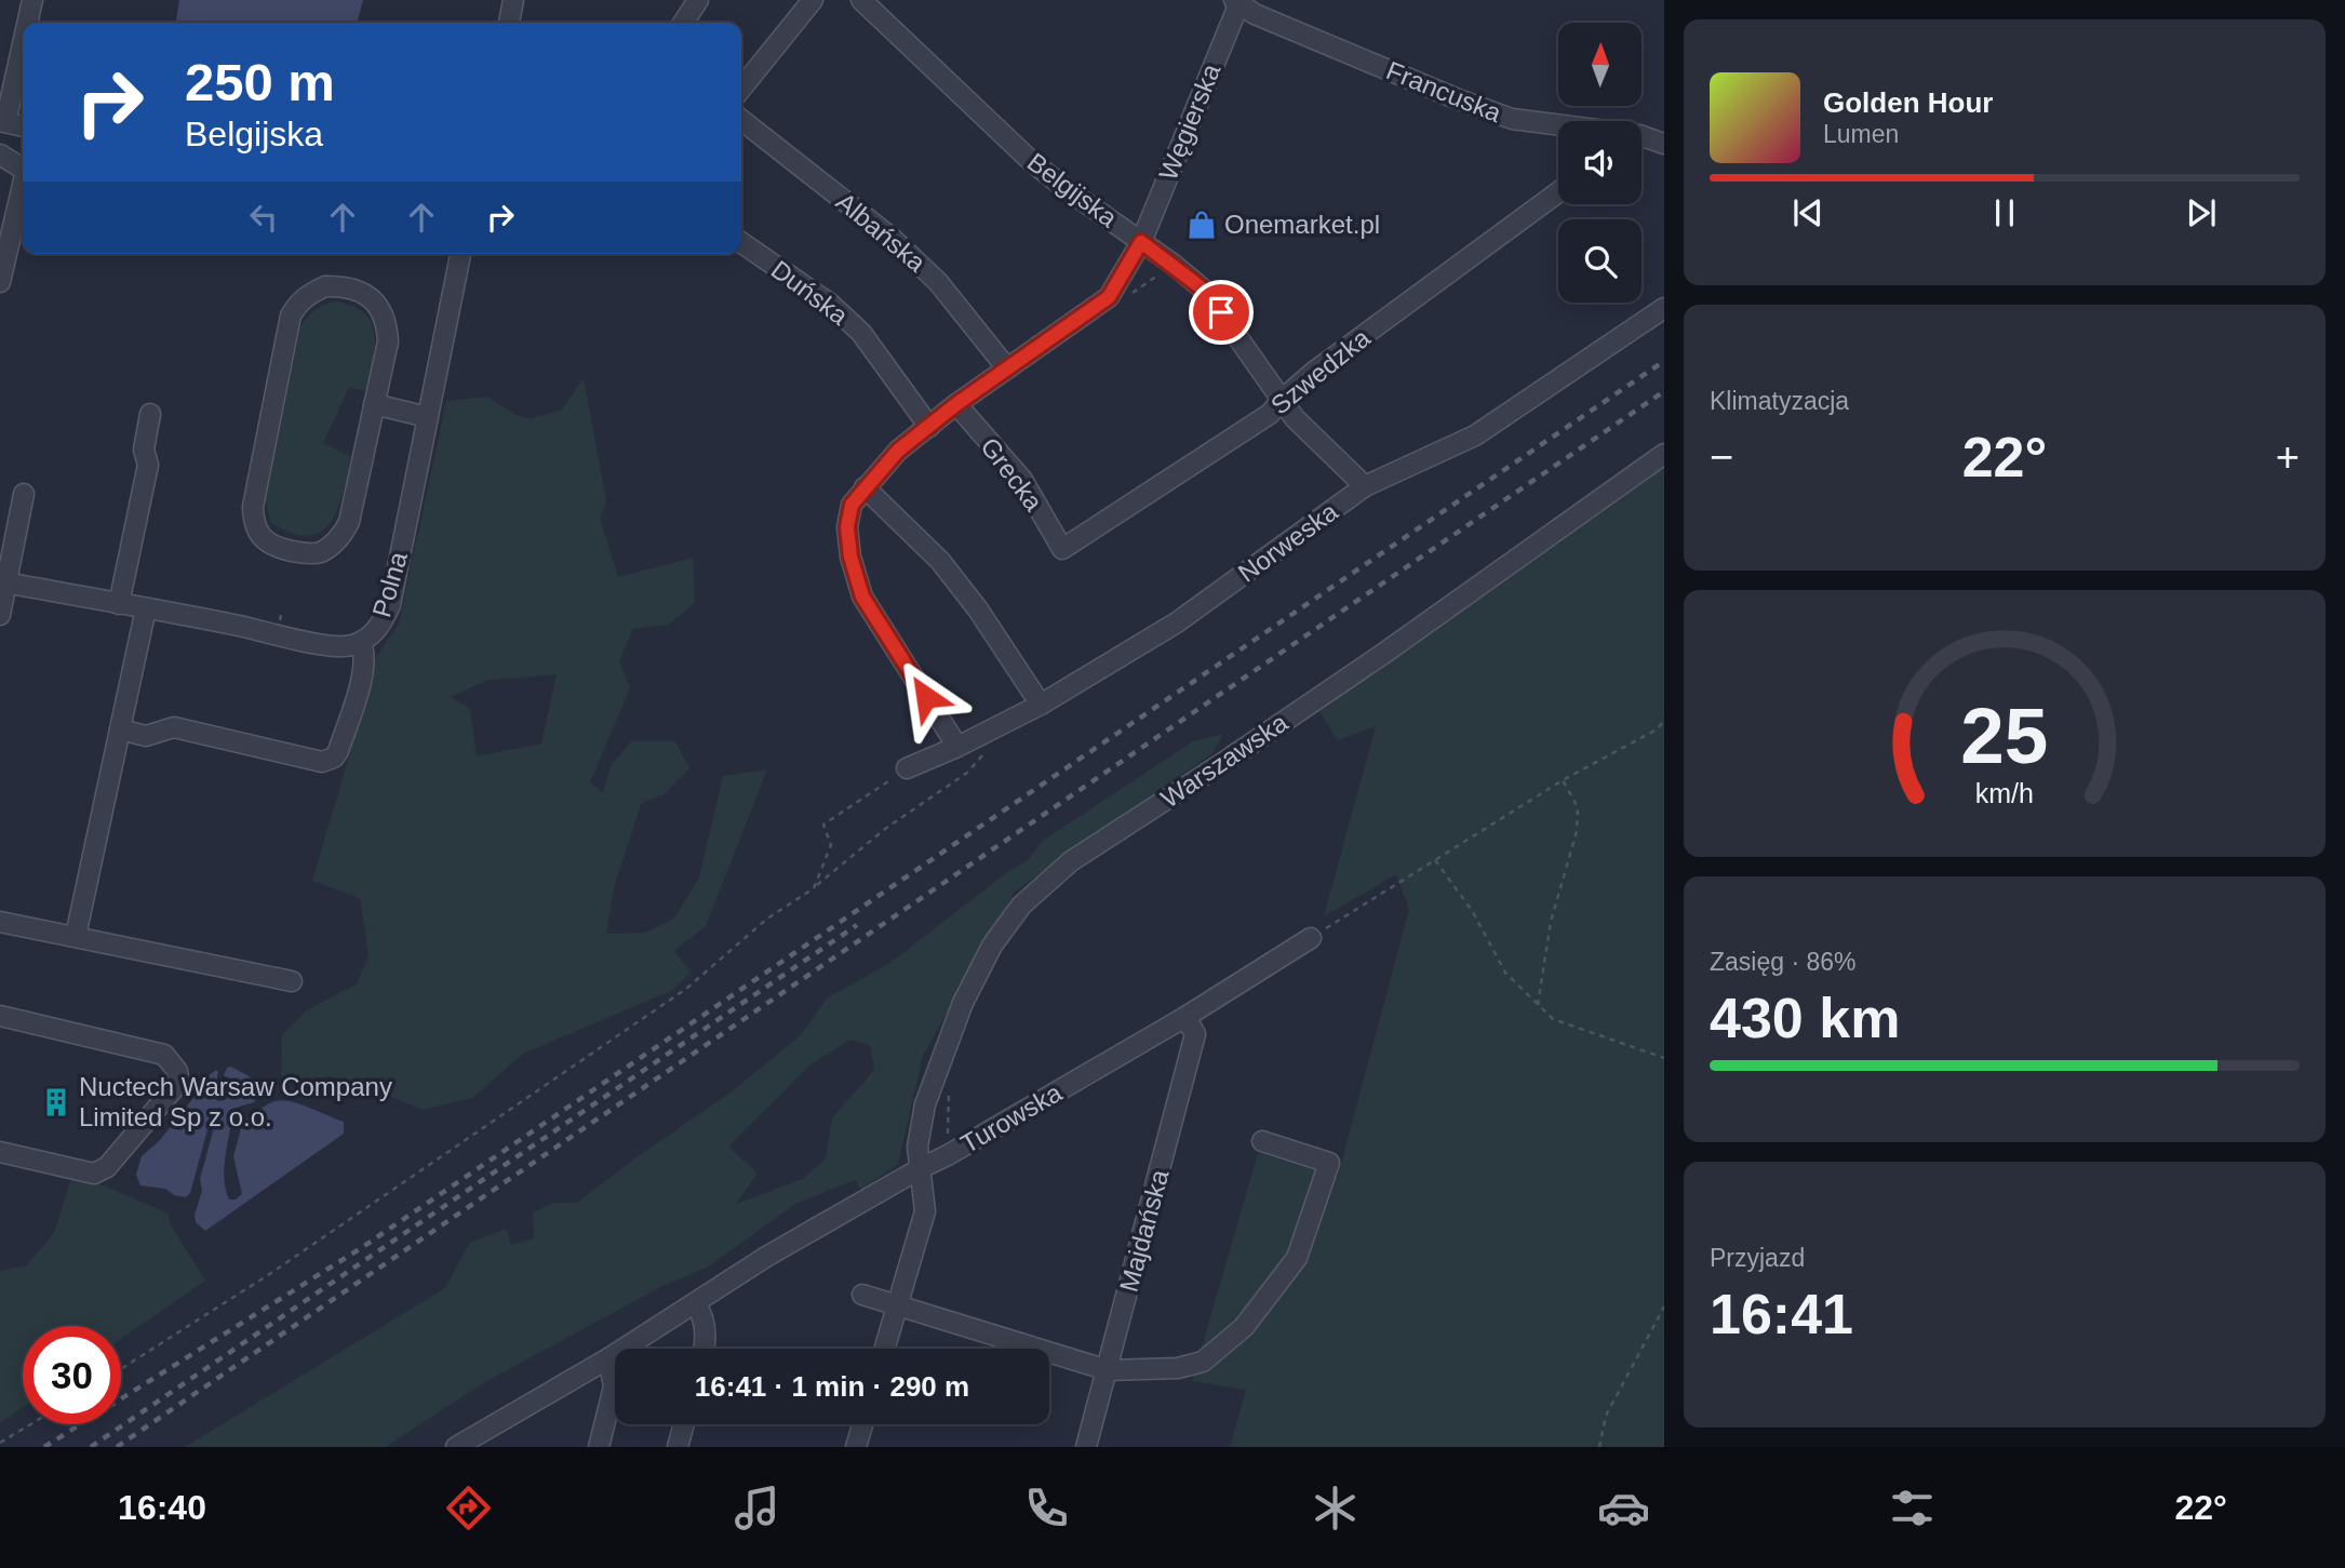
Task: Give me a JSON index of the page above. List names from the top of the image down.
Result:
{
  "streets": {
    "street": [
      "Francuska",
      "Węgierska",
      "Belgijska",
      "Albańska",
      "Duńska",
      "Szwedzka",
      "Grecka",
      "Norweska",
      "Polna",
      "Warszawska",
      "Turowska",
      "Majdańska"
    ]
  },
  "crossings": [
    ["Francuska", "Węgierska"],
    ["Węgierska", "Belgijska"],
    ["Węgierska", "Albańska"],
    ["Węgierska", "Duńska"],
    ["Węgierska", "Grecka"],
    ["Węgierska", "Norweska"],
    ["Belgijska", "Szwedzka"],
    ["Belgijska", "Norweska"],
    ["Szwedzka", "Grecka"],
    ["Warszawska", "Turowska"],
    ["Turowska", "Majdańska"]
  ],
  "places": {
    "shop": ["Onemarket.pl"],
    "building": ["Nuctech Warsaw Company Limited Sp z o.o."]
  },
  "north": "top",
  "page": {
    "turn": ["250 m", "Belgijska"],
    "song": ["Golden Hour", "Lumen"],
    "tile": [
      "Klimatyzacja",
      ["Zasięg · 86%", "430 km"],
      ["Przyjazd", "16:41"]
    ],
    "heat": ["−", "22°", "+"],
    "limit": "30",
    "trip": "16:41 · 1 min · 290 m",
    "tabs": ["16:40", "22°"],
    "gauge": ["25", "km/h"]
  }
}
